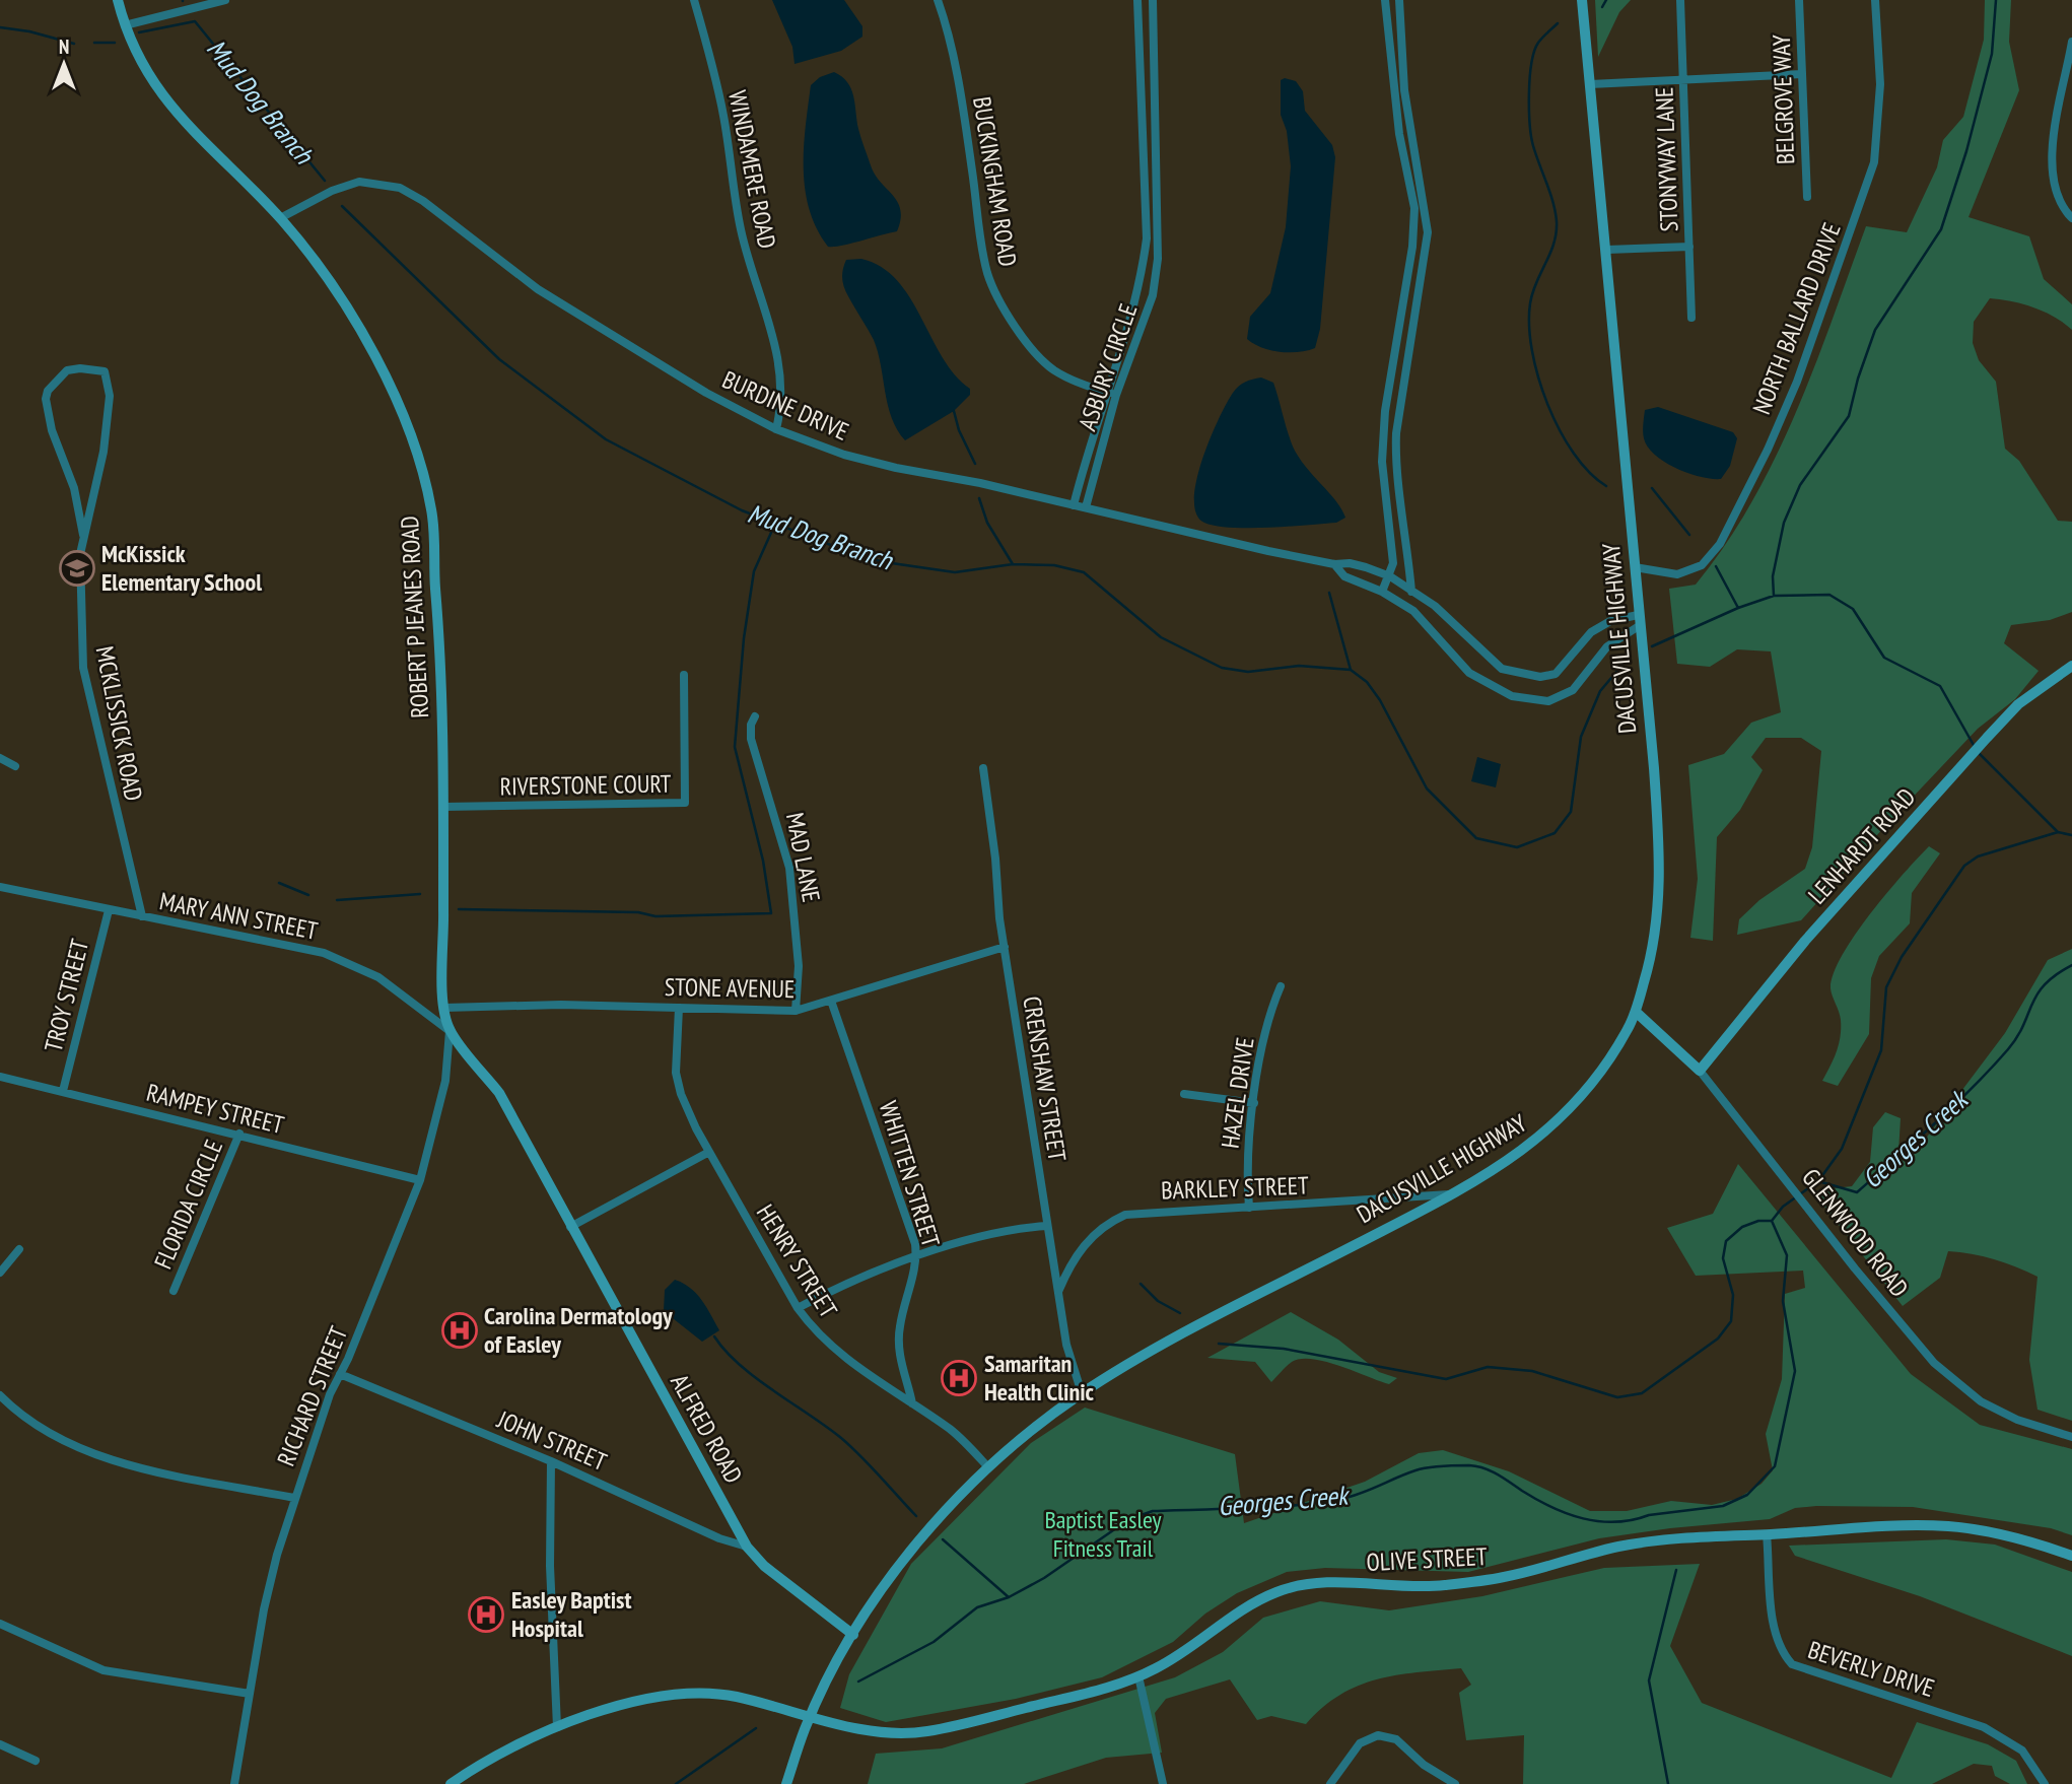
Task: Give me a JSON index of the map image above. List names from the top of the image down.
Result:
{
  "streets": {
    "street": [
      "BELGROVE WAY",
      "STONYWAY LANE",
      "WINDAMERE ROAD",
      "BUCKINGHAM ROAD",
      "NORTH BALLARD DRIVE",
      "ASBURY CIRCLE",
      "BURDINE DRIVE",
      "ROBERT P JEANES ROAD",
      "DACUSVILLE HIGHWAY",
      "MCKLISSICK ROAD",
      "RIVERSTONE COURT",
      "LENHARDT ROAD",
      "MAD LANE",
      "MARY ANN STREET",
      "STONE AVENUE",
      "TROY STREET",
      "CRENSHAW STREET",
      "HAZEL DRIVE",
      "RAMPEY STREET",
      "WHITTEN STREET",
      "BARKLEY STREET",
      "FLORIDA CIRCLE",
      "GLENWOOD ROAD",
      "HENRY STREET",
      "RICHARD STREET",
      "ALFRED ROAD",
      "JOHN STREET",
      "OLIVE STREET",
      "BEVERLY DRIVE"
    ]
  },
  "crossings": [
    ["WINDAMERE ROAD", "BURDINE DRIVE"],
    ["BUCKINGHAM ROAD", "ASBURY CIRCLE"],
    ["NORTH BALLARD DRIVE", "DACUSVILLE HIGHWAY"],
    ["ASBURY CIRCLE", "BURDINE DRIVE"],
    ["BURDINE DRIVE", "ROBERT P JEANES ROAD"],
    ["BURDINE DRIVE", "DACUSVILLE HIGHWAY"],
    ["ROBERT P JEANES ROAD", "RIVERSTONE COURT"],
    ["ROBERT P JEANES ROAD", "MARY ANN STREET"],
    ["ROBERT P JEANES ROAD", "STONE AVENUE"],
    ["ROBERT P JEANES ROAD", "RICHARD STREET"],
    ["ROBERT P JEANES ROAD", "ALFRED ROAD"],
    ["DACUSVILLE HIGHWAY", "CRENSHAW STREET"],
    ["DACUSVILLE HIGHWAY", "BARKLEY STREET"],
    ["DACUSVILLE HIGHWAY", "GLENWOOD ROAD"],
    ["DACUSVILLE HIGHWAY", "HENRY STREET"],
    ["DACUSVILLE HIGHWAY", "ALFRED ROAD"],
    ["DACUSVILLE HIGHWAY", "OLIVE STREET"],
    ["MCKLISSICK ROAD", "MARY ANN STREET"],
    ["LENHARDT ROAD", "GLENWOOD ROAD"],
    ["MAD LANE", "STONE AVENUE"],
    ["MARY ANN STREET", "TROY STREET"],
    ["MARY ANN STREET", "RICHARD STREET"],
    ["MARY ANN STREET", "ALFRED ROAD"],
    ["STONE AVENUE", "CRENSHAW STREET"],
    ["STONE AVENUE", "WHITTEN STREET"],
    ["STONE AVENUE", "HENRY STREET"],
    ["TROY STREET", "RAMPEY STREET"],
    ["CRENSHAW STREET", "BARKLEY STREET"],
    ["HAZEL DRIVE", "BARKLEY STREET"],
    ["RAMPEY STREET", "FLORIDA CIRCLE"],
    ["RAMPEY STREET", "RICHARD STREET"],
    ["WHITTEN STREET", "HENRY STREET"],
    ["RICHARD STREET", "ALFRED ROAD"],
    ["RICHARD STREET", "JOHN STREET"],
    ["ALFRED ROAD", "JOHN STREET"],
    ["OLIVE STREET", "BEVERLY DRIVE"]
  ],
  "water": ["Mud Dog Branch", "Georges Creek"],
  "parks": ["Baptist Easley Fitness Trail"],
  "places": {
    "school or university": ["McKissick Elementary School"],
    "hospital": ["Carolina Dermatology of Easley", "Samaritan Health Clinic", "Easley Baptist Hospital"]
  },
  "north": "top"
}
